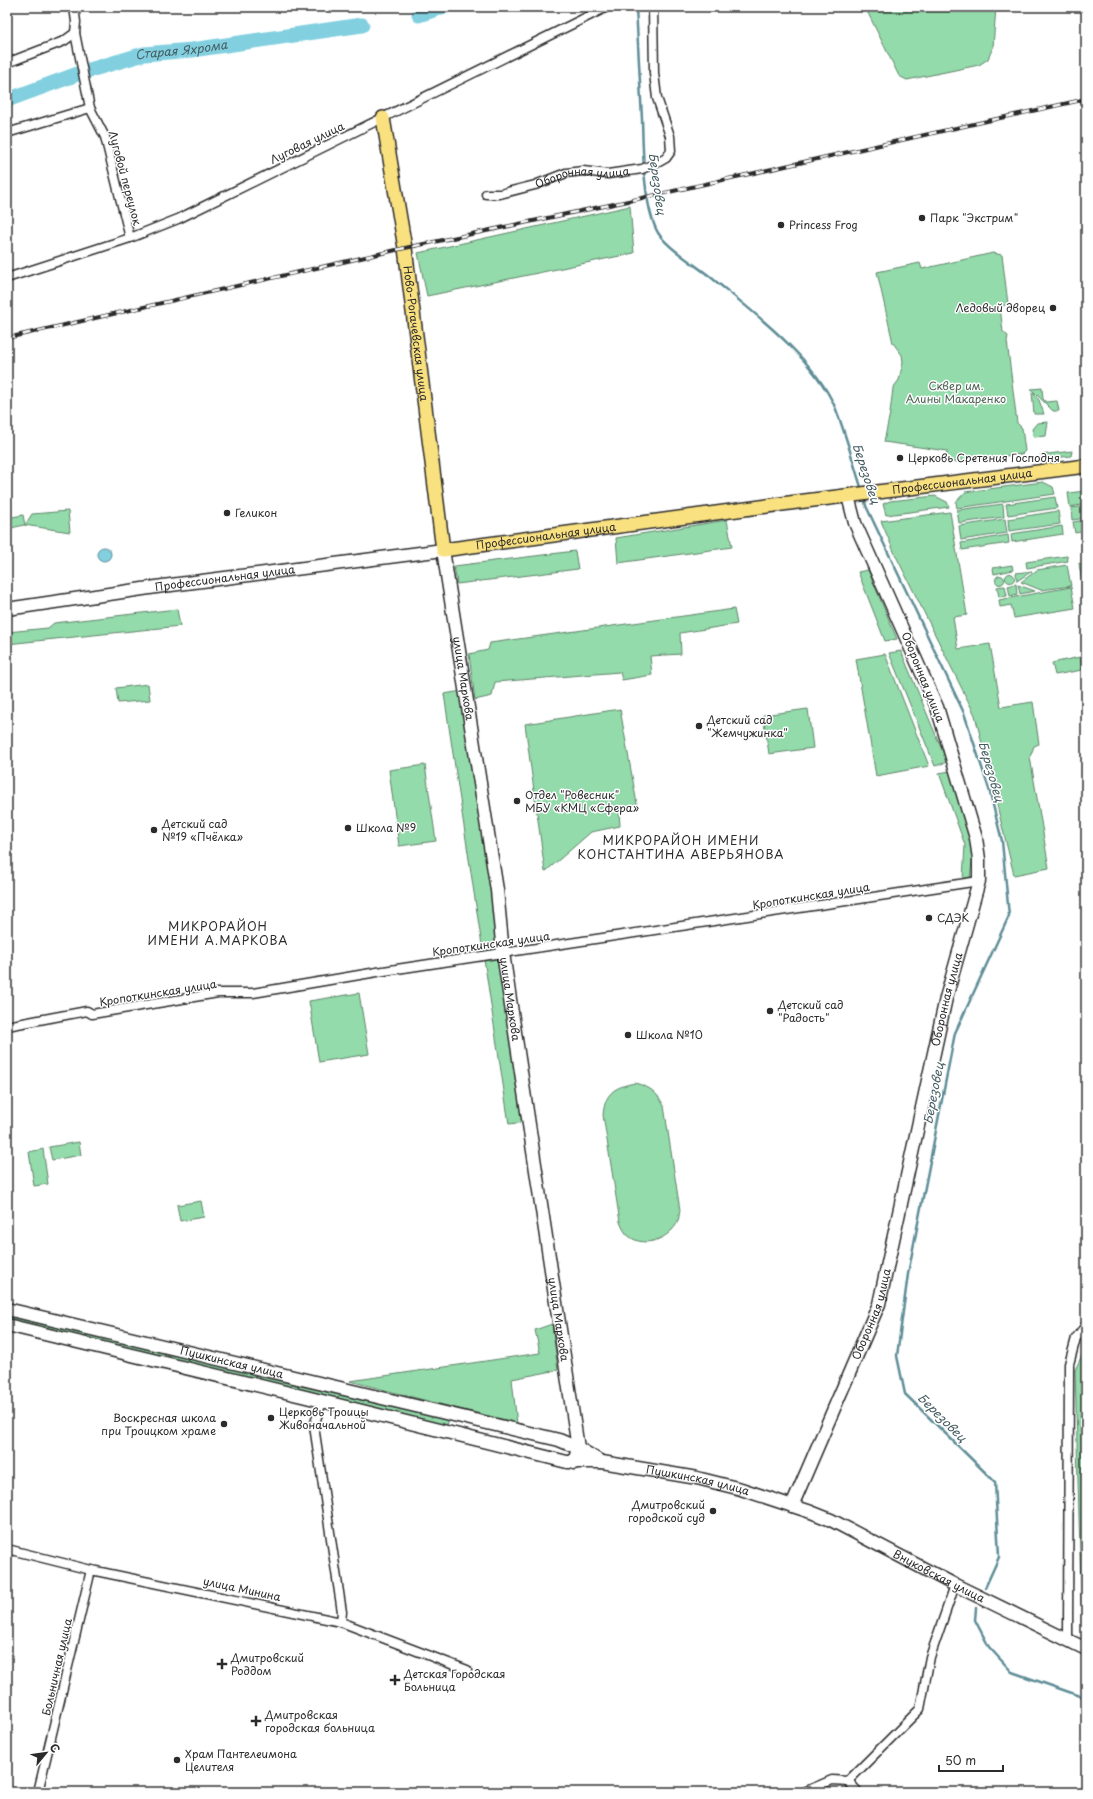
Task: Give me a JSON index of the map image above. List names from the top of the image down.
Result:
{
  "streets": {
    "main road": [
      "Оборонная улица",
      "Ново-Рогачевская улица",
      "Профессиональная улица",
      "улица Маркова",
      "Пушкинская улица",
      "Внуковская улица"
    ],
    "street": [
      "Луговая улица",
      "Луговой переулок",
      "Кропоткинская улица",
      "улица Минина",
      "Больничная улица"
    ]
  },
  "crossings": [
    ["Луговая улица", "Луговой переулок"],
    ["Луговая улица", "Ново-Рогачевская улица"],
    ["Оборонная улица", "Профессиональная улица"],
    ["Оборонная улица", "Кропоткинская улица"],
    ["Оборонная улица", "Пушкинская улица"],
    ["Оборонная улица", "Внуковская улица"],
    ["Ново-Рогачевская улица", "Профессиональная улица"],
    ["Ново-Рогачевская улица", "улица Маркова"],
    ["Профессиональная улица", "улица Маркова"],
    ["улица Маркова", "Кропоткинская улица"],
    ["улица Маркова", "Пушкинская улица"],
    ["Пушкинская улица", "Внуковская улица"],
    ["улица Минина", "Больничная улица"]
  ],
  "districts": ["МИКРОРАЙОН ИМЕНИ КОНСТАНТИНА АВЕРЬЯНОВА", "МИКРОРАЙОН ИМЕНИ А.МАРКОВА"],
  "water": ["Старая Яхрома", "Березовец"],
  "parks": ["Сквер им. Алины Макаренко"],
  "places": {
    "other": [
      "Парк \"Экстрим\"",
      "Princess Frog",
      "Ледовый дворец",
      "Церковь Сретения Господня",
      "Геликон",
      "Детский сад \"Жемчужинка\"",
      "Отдел \"Ровесник\" МБУ «КМЦ «Сфера»",
      "Школа №9",
      "Детский сад №19 «Пчёлка»",
      "СДЭК",
      "Детский сад \"Радость\"",
      "Школа №10",
      "Церковь Троицы Живоначальной",
      "Воскресная школа при Троицком храме",
      "Дмитровский городской суд",
      "Храм Пантелеимона Целителя"
    ],
    "health": ["Дмитровский Роддом", "Детская Городская Больница", "Дмитровская городская больница"]
  },
  "scale_bar": "50 m",
  "north": "top right"
}
